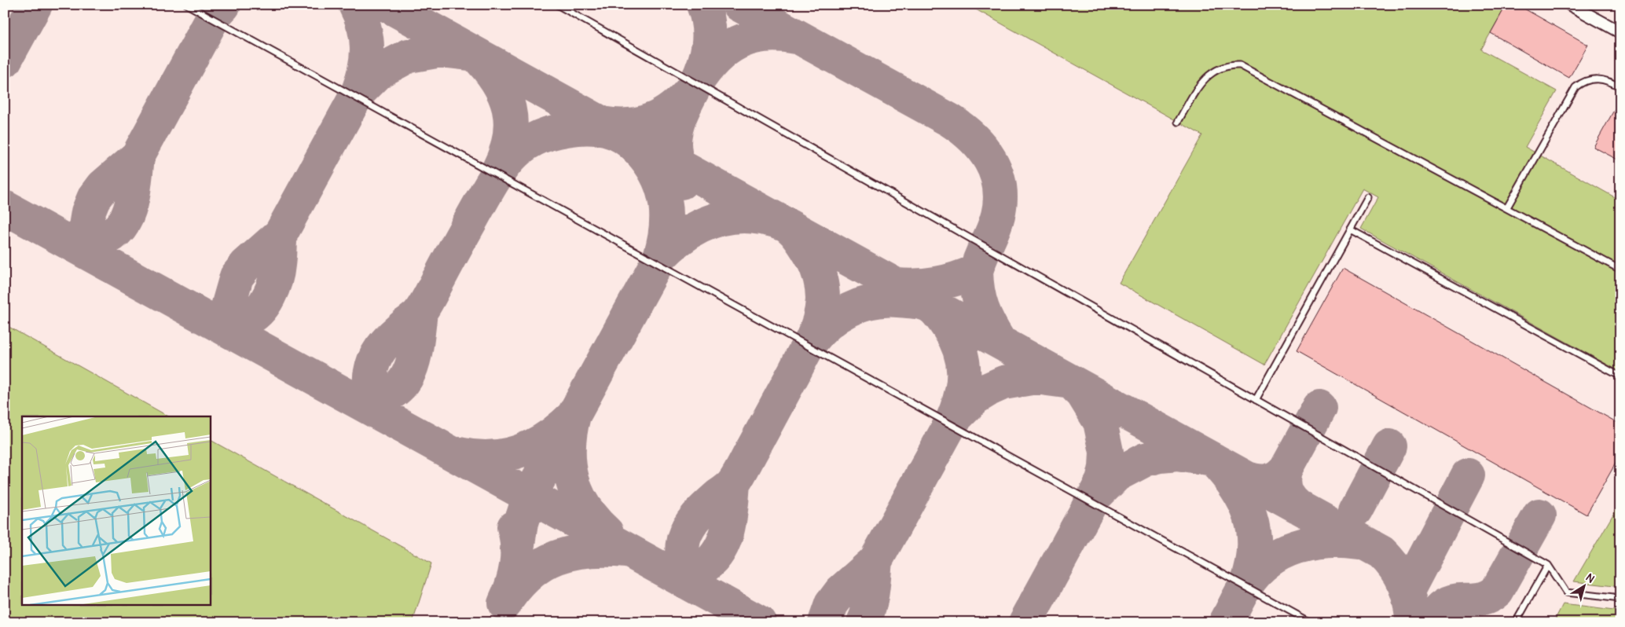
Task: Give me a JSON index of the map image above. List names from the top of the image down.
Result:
{
  "north": "top right"
}
